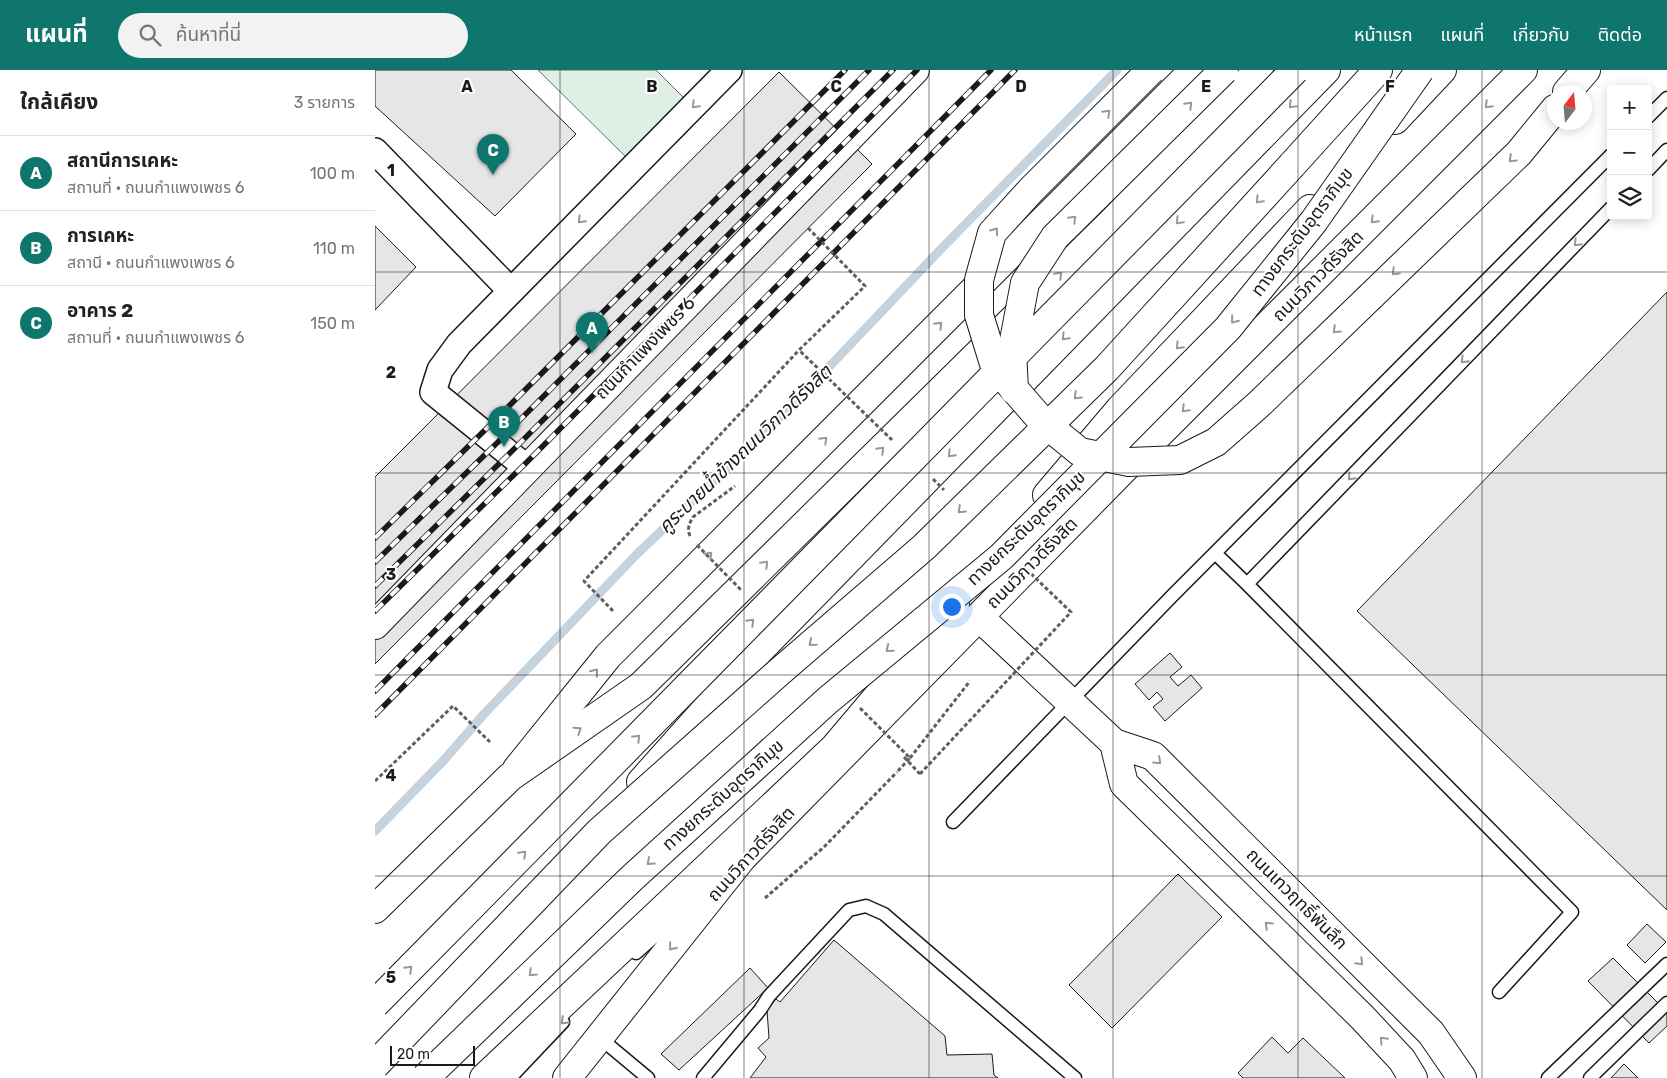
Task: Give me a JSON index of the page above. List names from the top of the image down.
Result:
{
  "streets": {
    "main road": [
      "ทางยกระดับอุตราภิมุข",
      "ถนนวิภาวดีรังสิต",
      "ถนนกำแพงเพชร 6",
      "ถนนเทวฤทธิ์พันลึก"
    ]
  },
  "crossings": [
    ["ถนนวิภาวดีรังสิต", "ถนนเทวฤทธิ์พันลึก"]
  ],
  "water": ["คูระบายน้ำข้างถนนวิภาวดีรังสิต"],
  "scale_bar": "20 m",
  "north": "top",
  "page": {
    "header": "แผนที่",
    "search": "ค้นหาที่นี่",
    "nav": [
      "หน้าแรก",
      "แผนที่",
      "เกี่ยวกับ",
      "ติดต่อ"
    ],
    "heading": ["ใกล้เคียง", "3 รายการ"],
    "map_buttons": ["+", "−"],
    "pins": ["C", "A", "B"],
    "list": [
      {
        "mark": "A",
        "name": "สถานีการเคหะ",
        "note": "สถานที่ · ถนนกำแพงเพชร 6",
        "value": "100 m"
      },
      {
        "mark": "B",
        "name": "การเคหะ",
        "note": "สถานี · ถนนกำแพงเพชร 6",
        "value": "110 m"
      },
      {
        "mark": "C",
        "name": "อาคาร 2",
        "note": "สถานที่ · ถนนกำแพงเพชร 6",
        "value": "150 m"
      }
    ],
    "scale": "20 m"
  },
  "grid": {
    "columns": [
      "A",
      "B",
      "C",
      "D",
      "E",
      "F"
    ],
    "rows": [
      "1",
      "2",
      "3",
      "4",
      "5"
    ]
  }
}
